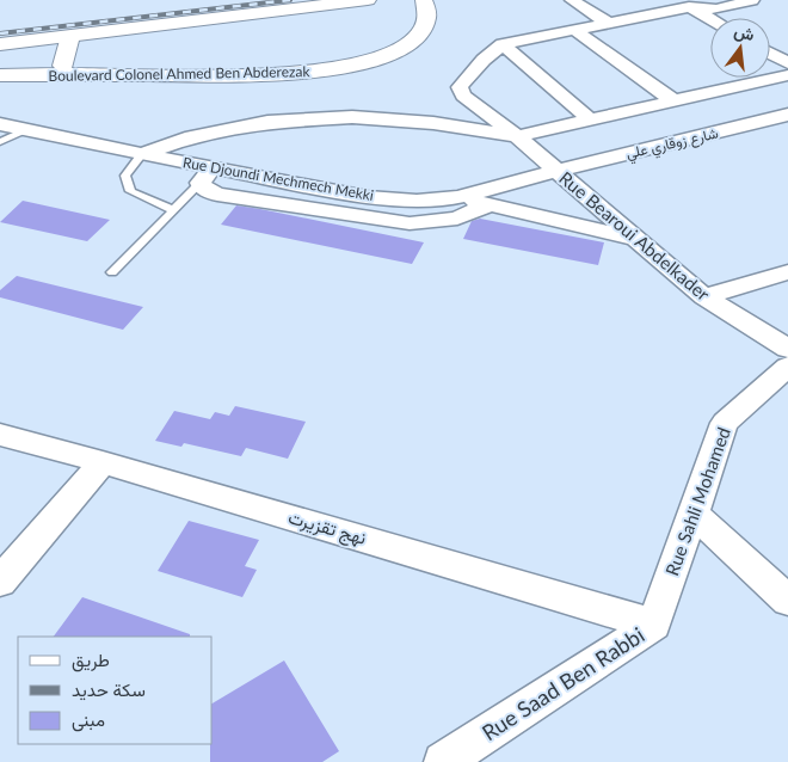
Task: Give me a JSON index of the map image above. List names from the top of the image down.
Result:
{
  "streets": {
    "main road": ["Boulevard Colonel Ahmed Ben Abderezak"],
    "street": [
      "شارع زوقاري علي",
      "Rue Djoundi Mechmech Mekki",
      "Rue Bearoui Abdelkader",
      "Rue Sahli Mohamed",
      "نهج تقزيرت",
      "Rue Saad Ben Rabbi"
    ]
  },
  "crossings": [
    ["شارع زوقاري علي", "Rue Djoundi Mechmech Mekki"],
    ["شارع زوقاري علي", "Rue Bearoui Abdelkader"],
    ["Rue Djoundi Mechmech Mekki", "Rue Bearoui Abdelkader"],
    ["Rue Sahli Mohamed", "نهج تقزيرت"],
    ["Rue Sahli Mohamed", "Rue Saad Ben Rabbi"],
    ["نهج تقزيرت", "Rue Saad Ben Rabbi"]
  ],
  "legend": ["طريق", "سكة حديد", "مبنى"],
  "north": "top"
}
